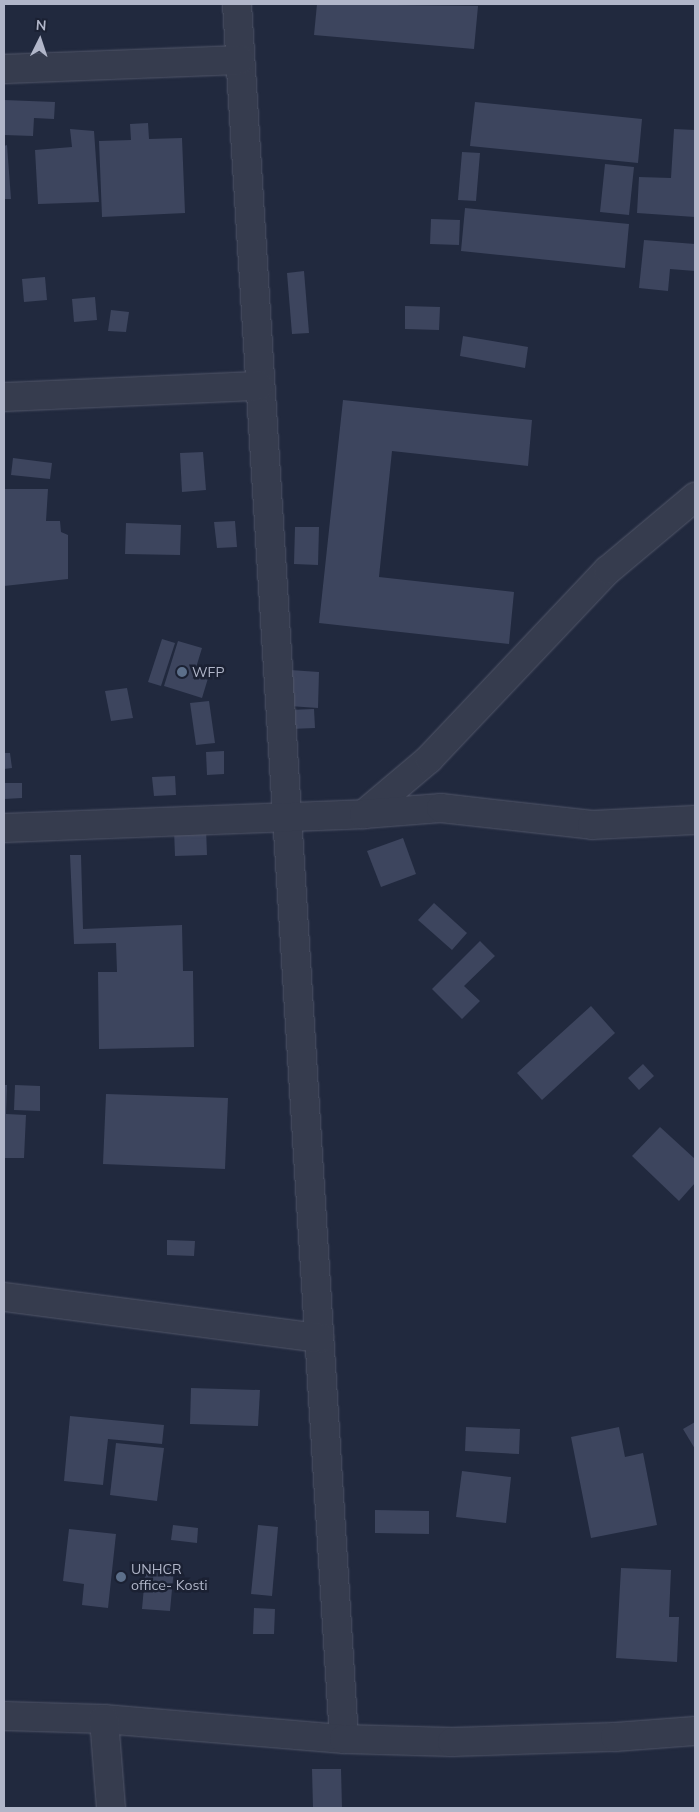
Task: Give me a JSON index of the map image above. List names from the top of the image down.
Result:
{
  "places": ["WFP", "UNHCR office- Kosti"],
  "north": "top"
}
